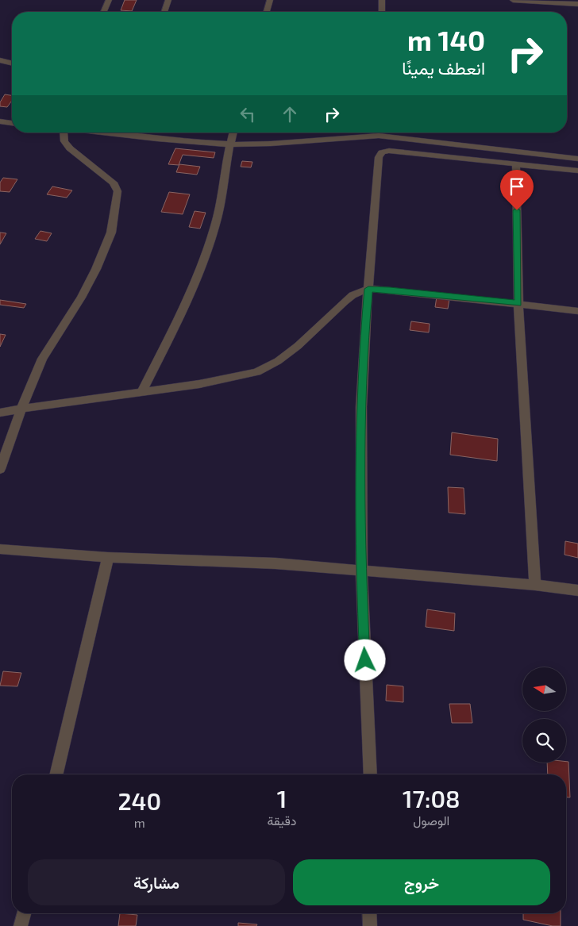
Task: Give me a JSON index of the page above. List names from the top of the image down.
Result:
{
  "north": "left",
  "page": {
    "turn": ["140 m", "انعطف يمينًا"],
    "eta": [
      "17:08",
      "الوصول",
      "1",
      "دقيقة",
      "240",
      "m"
    ],
    "buttons": ["خروج", "مشاركة"]
  }
}
